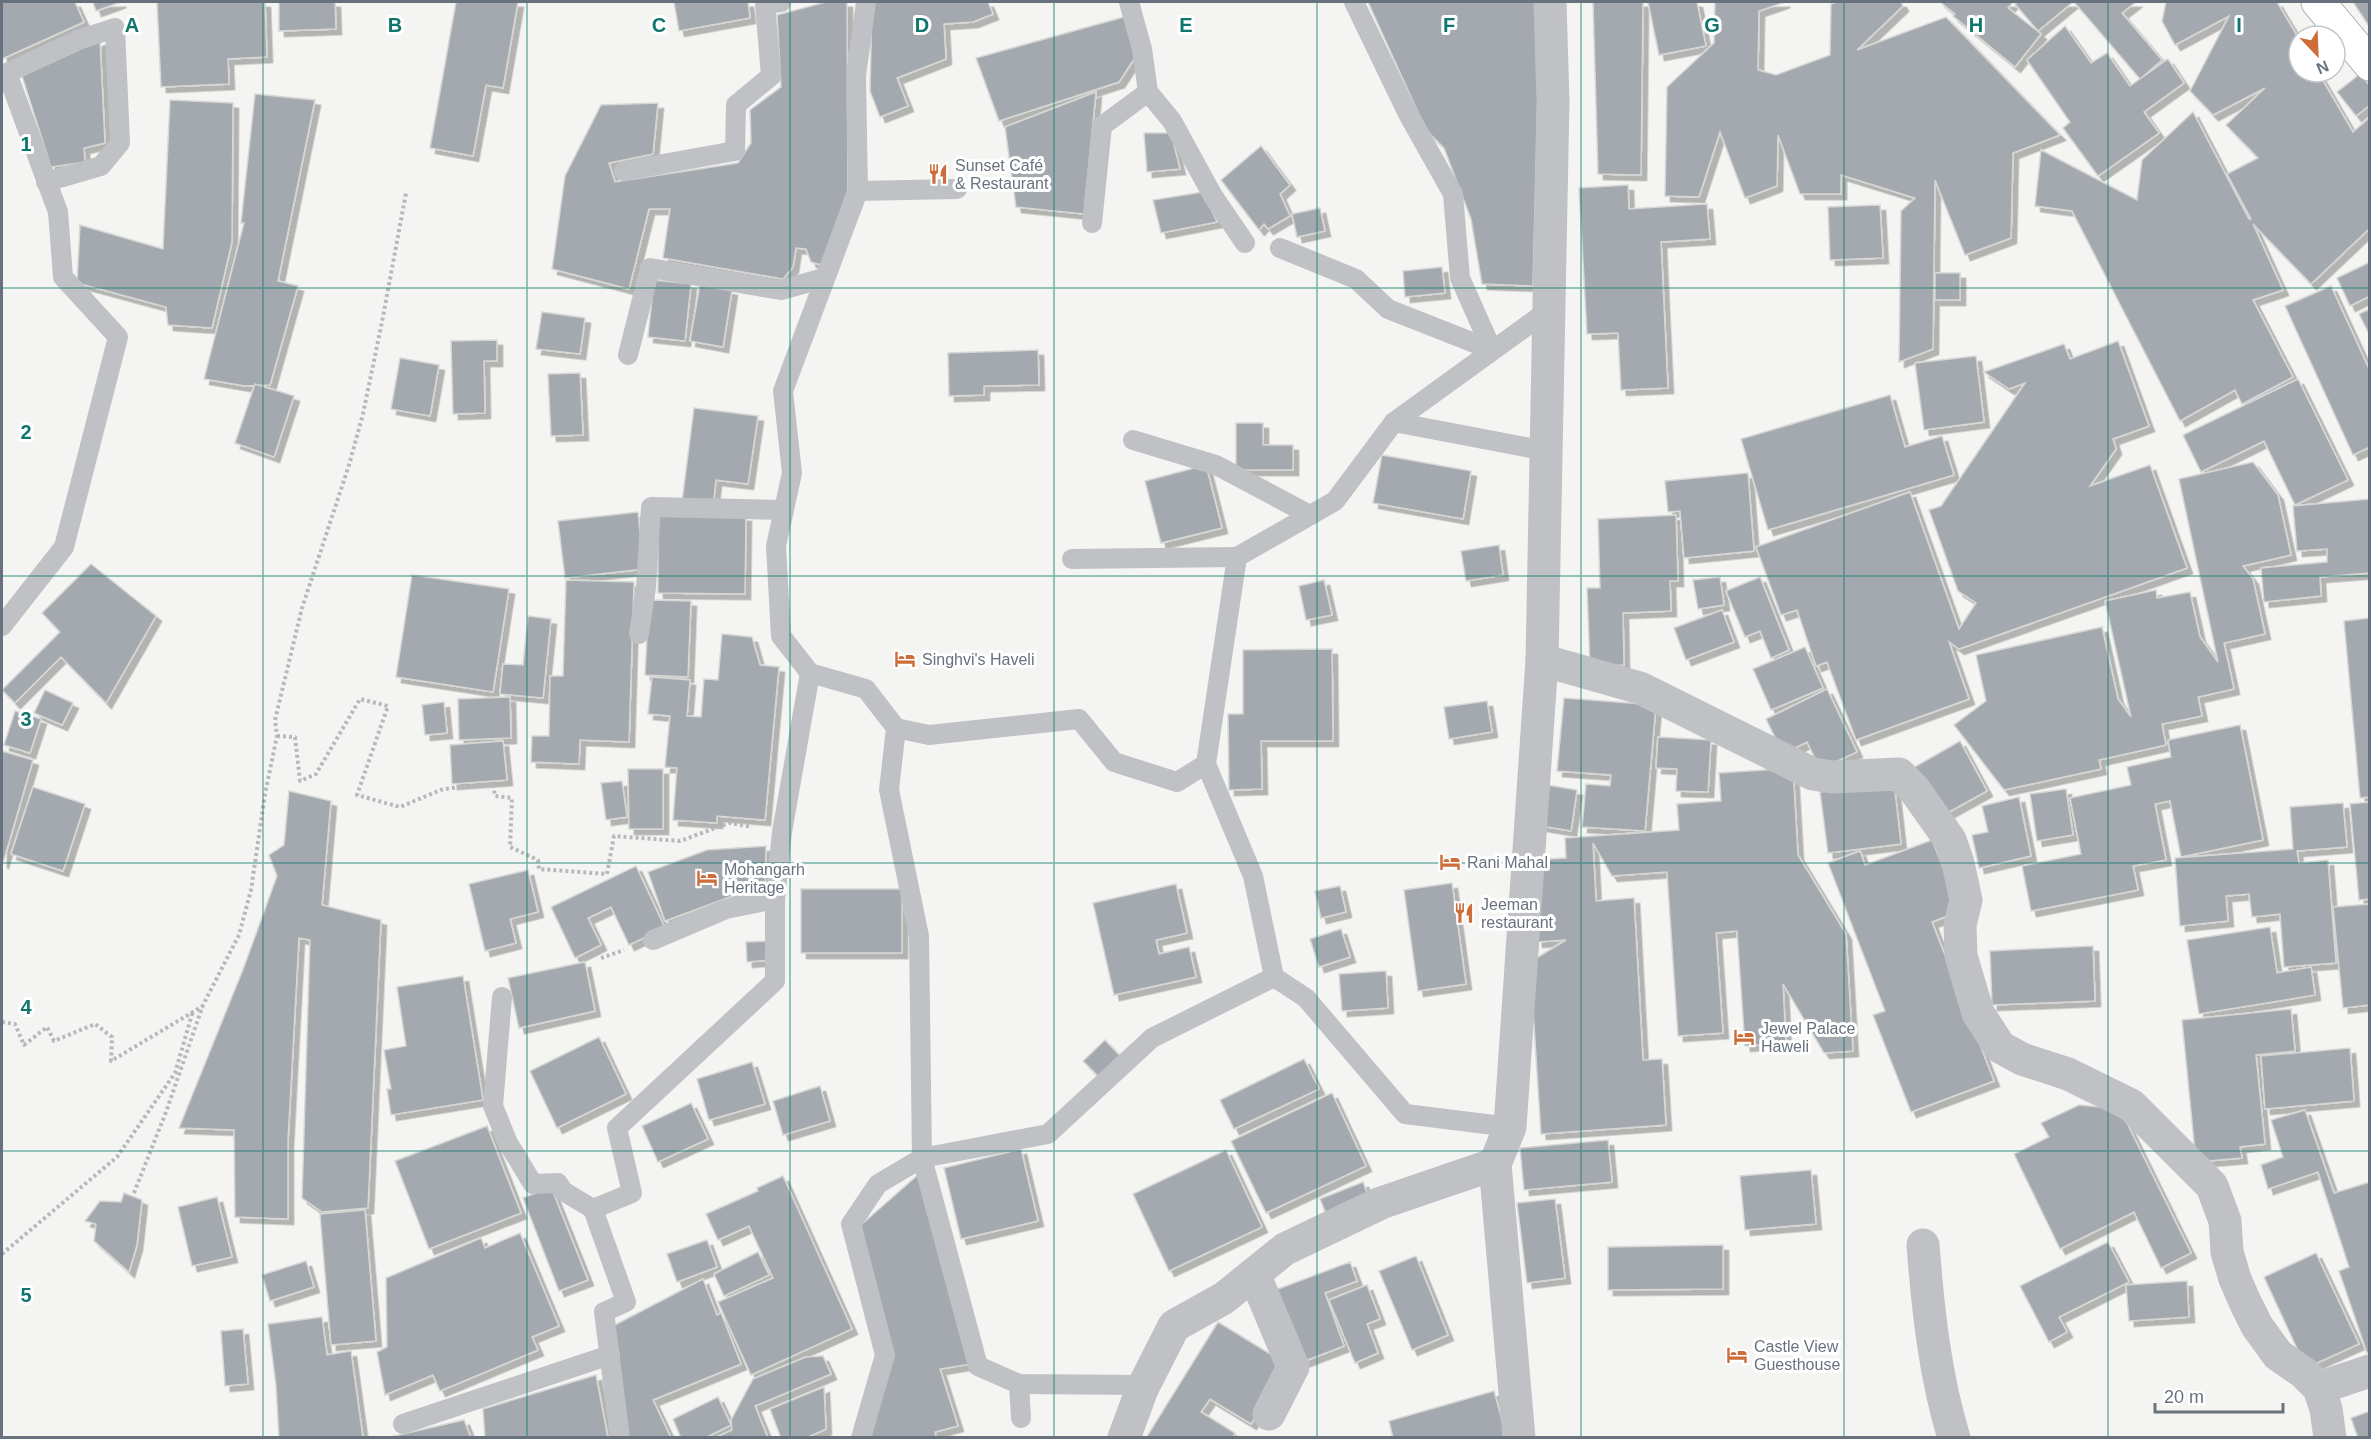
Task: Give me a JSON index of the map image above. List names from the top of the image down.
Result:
{
  "places": {
    "restaurant": ["Sunset Café & Restaurant", "Jeeman restaurant"],
    "hotel": [
      "Singhvi's Haveli",
      "Rani Mahal",
      "Mohangarh Heritage",
      "Jewel Palace Haweli",
      "Castle View Guesthouse"
    ]
  },
  "scale_bar": "20 m",
  "north": "bottom right",
  "grid": {
    "columns": [
      "A",
      "B",
      "C",
      "D",
      "E",
      "F",
      "G",
      "H",
      "I"
    ],
    "rows": [
      "1",
      "2",
      "3",
      "4",
      "5"
    ]
  }
}
